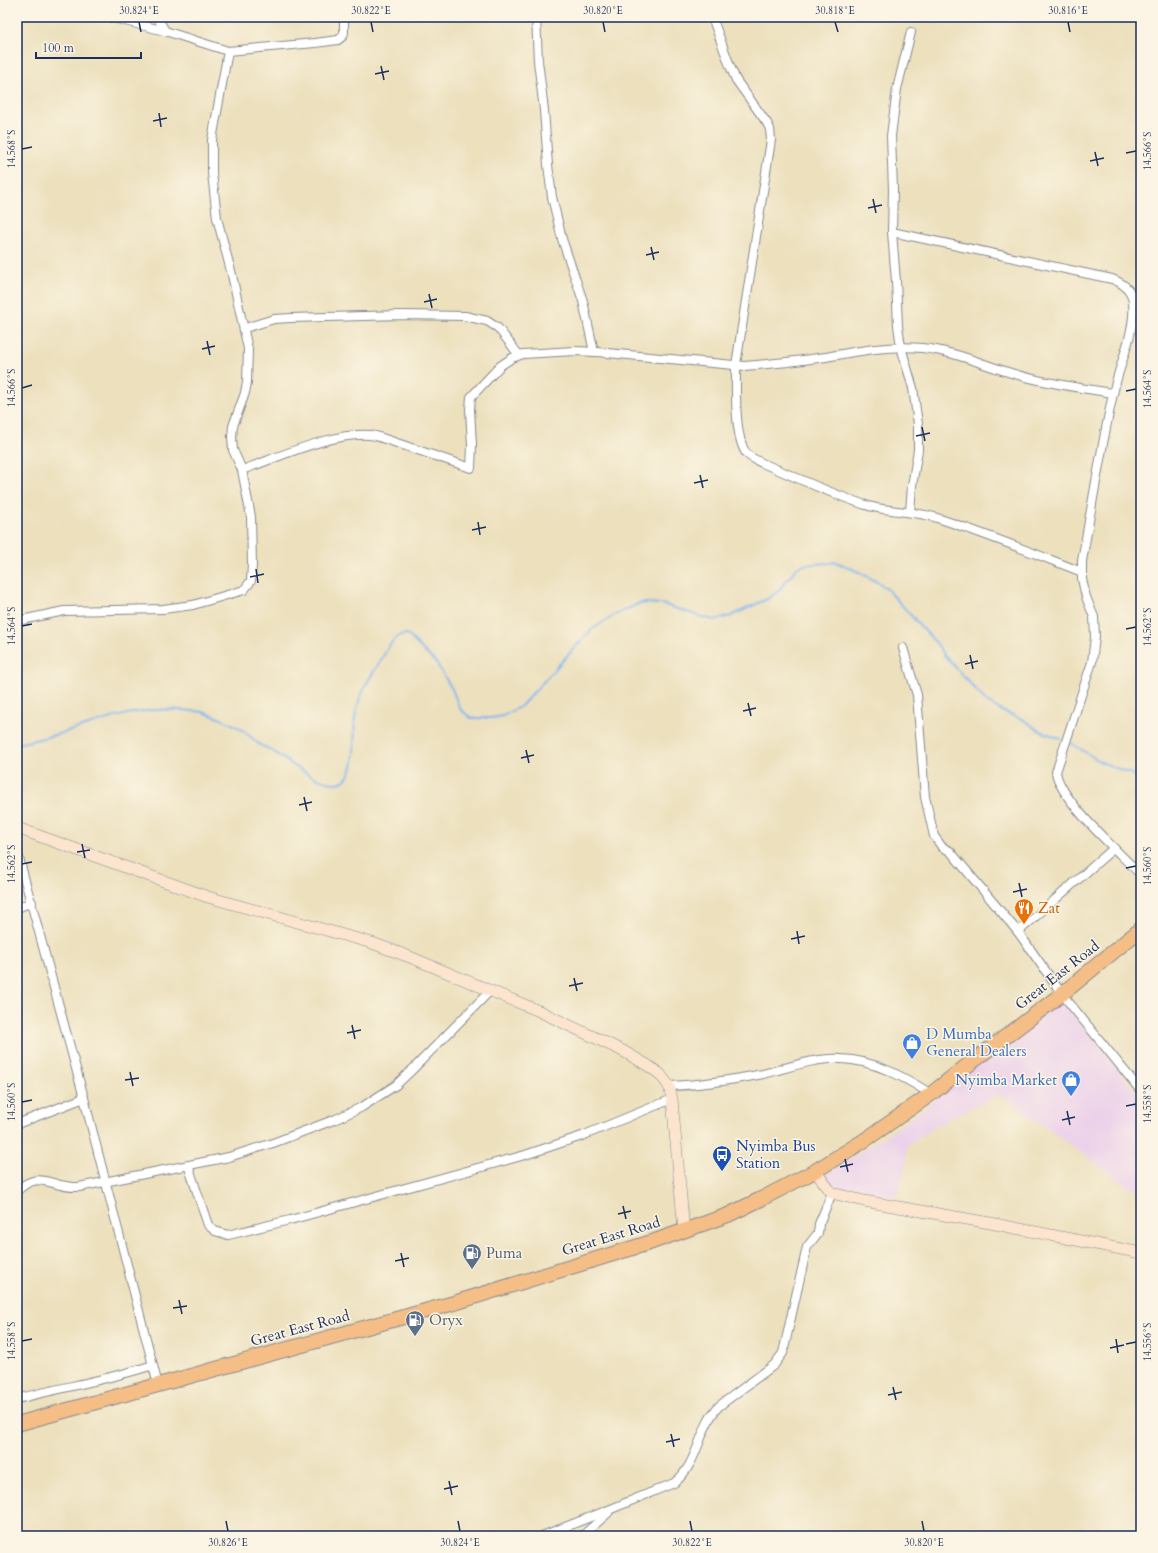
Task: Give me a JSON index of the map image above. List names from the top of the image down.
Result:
{
  "streets": {
    "highway": ["Great East Road"]
  },
  "places": {
    "restaurant": ["Zat"],
    "shop": ["D Mumba General Dealers", "Nyimba Market"],
    "bus stop": ["Nyimba Bus Station"],
    "fuel station": ["Puma", "Oryx"]
  },
  "scale_bar": "100 m",
  "coordinates": [
    "30.824°E",
    "30.822°E",
    "30.820°E",
    "30.818°E",
    "30.816°E",
    "14.568°S",
    "14.566°S",
    "14.564°S",
    "14.562°S",
    "14.560°S",
    "14.558°S",
    "14.556°S",
    "30.826°E"
  ]
}
